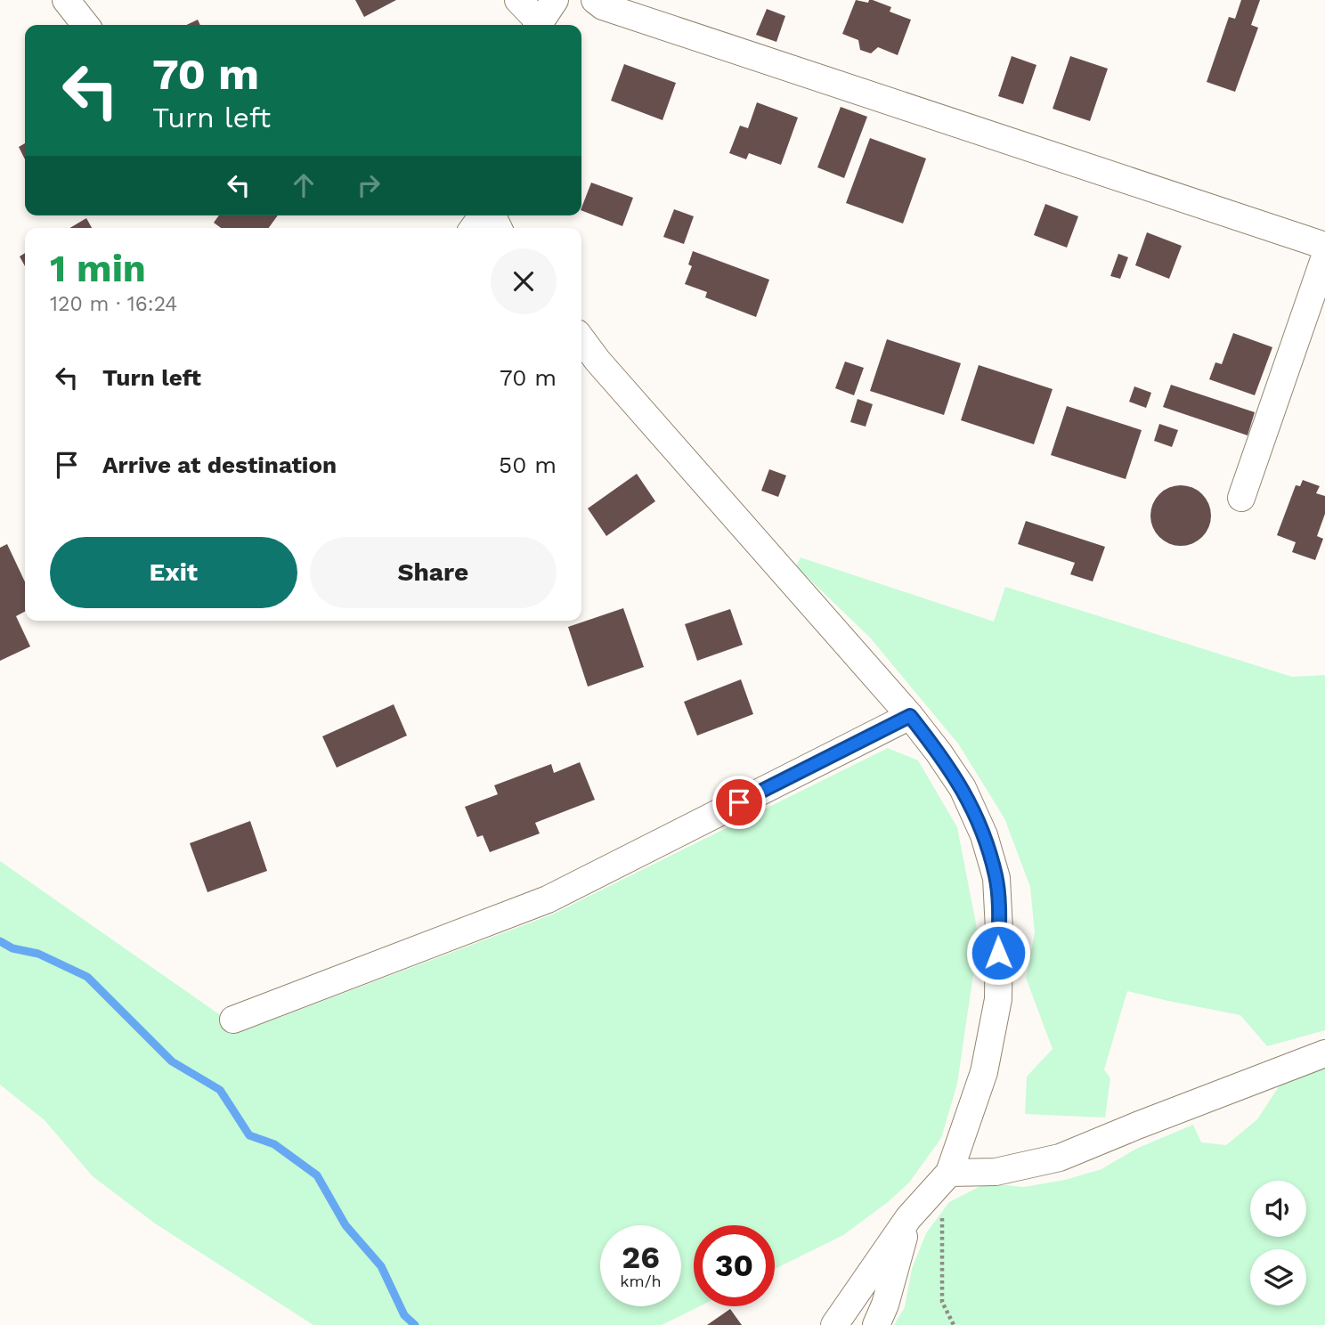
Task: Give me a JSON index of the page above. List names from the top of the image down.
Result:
{
  "page": {
    "turn": ["70 m", "Turn left"],
    "heading": ["1 min", "120 m · 16:24"],
    "list": [
      {
        "name": "Turn left",
        "value": "70 m"
      },
      {
        "name": "Arrive at destination",
        "value": "50 m"
      }
    ],
    "buttons": ["Exit", "Share"],
    "speed": "26 km/h",
    "limit": "30"
  }
}
